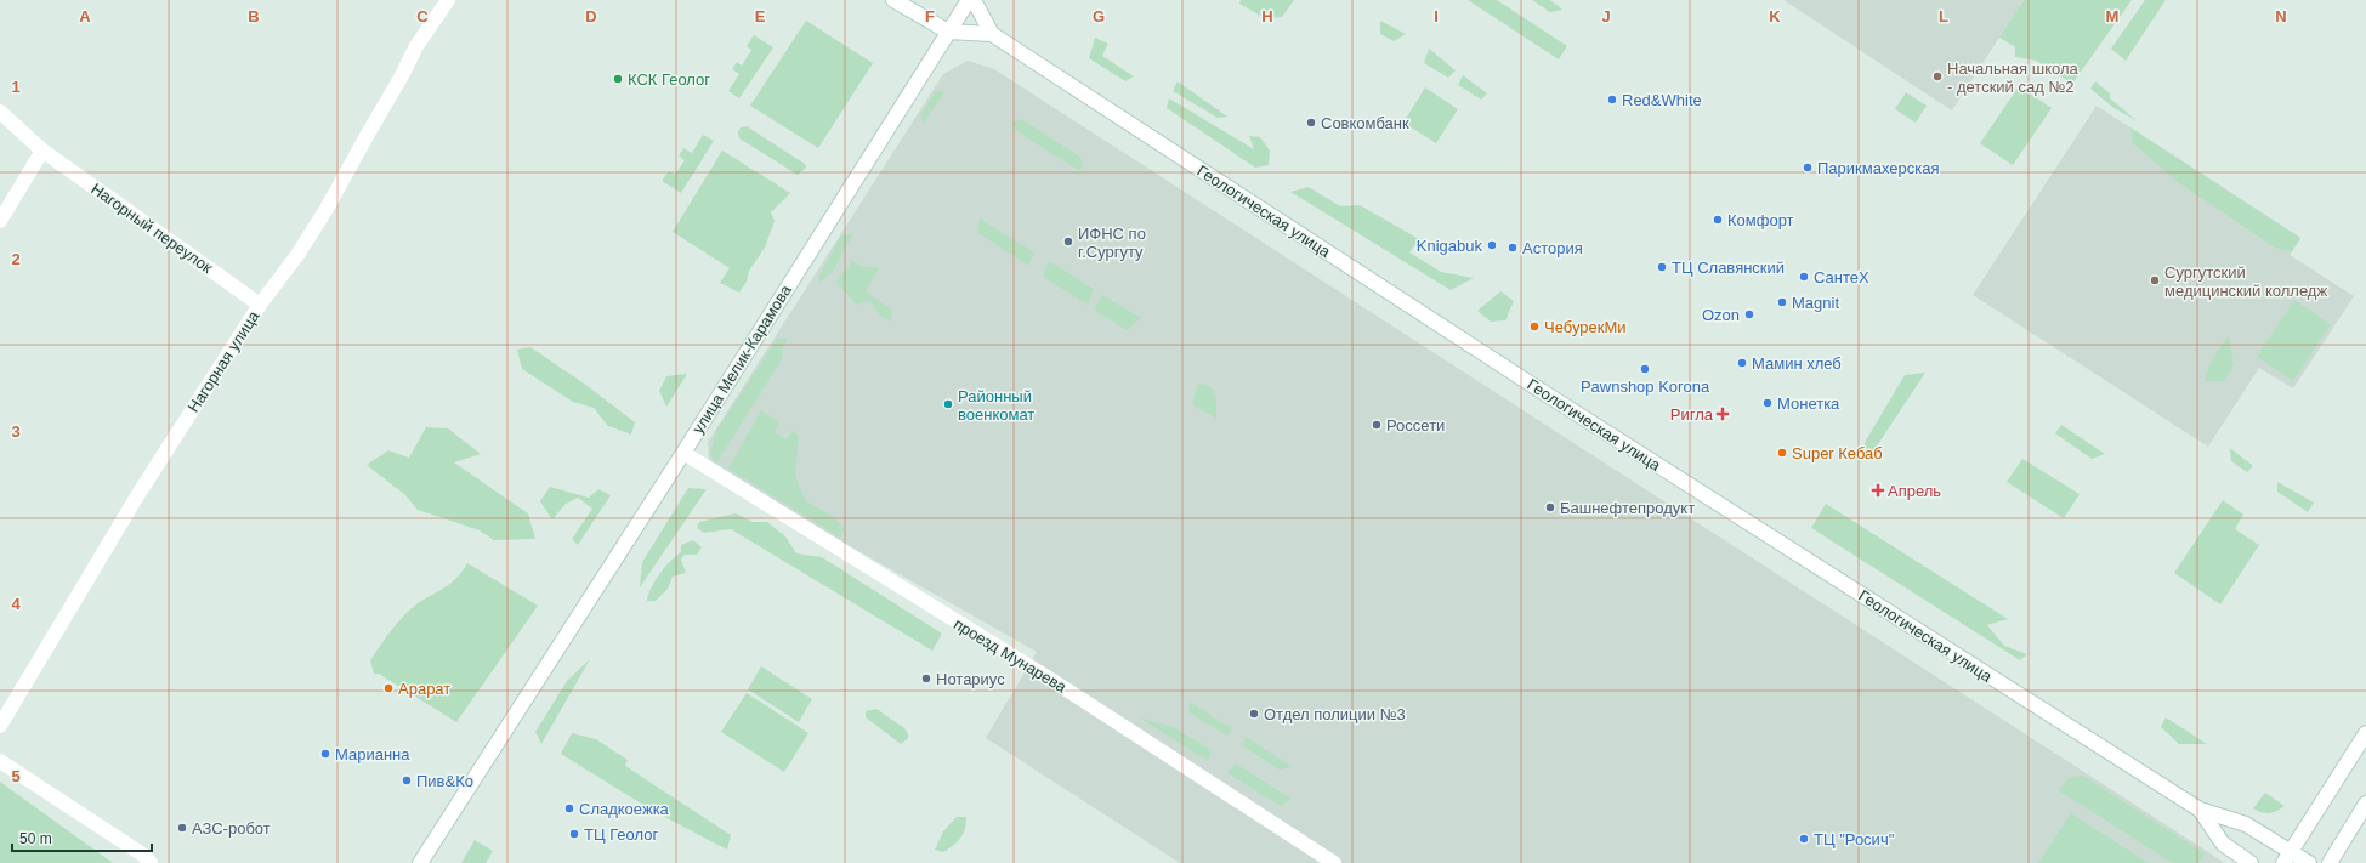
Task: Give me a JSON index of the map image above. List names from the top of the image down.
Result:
{
  "streets": {
    "main road": [
      "Геологическая улица",
      "Нагорный переулок",
      "улица Мелик-Карамова",
      "Нагорная улица",
      "проезд Мунарева"
    ]
  },
  "crossings": [
    ["Геологическая улица", "улица Мелик-Карамова"],
    ["Нагорный переулок", "Нагорная улица"],
    ["улица Мелик-Карамова", "проезд Мунарева"]
  ],
  "places": {
    "other": [
      "Начальная школа - детский сад №2",
      "КСК Геолог",
      "Red&White",
      "Совкомбанк",
      "Парикмахерская",
      "Комфорт",
      "ИФНС по г.Сургуту",
      "Knigabuk",
      "Астория",
      "ТЦ Славянский",
      "СантеХ",
      "Сургутский медицинский колледж",
      "Magnit",
      "Ozon",
      "ЧебурекМи",
      "Мамин хлеб",
      "Pawnshop Korona",
      "Монетка",
      "Районный военкомат",
      "Россети",
      "Super Кебаб",
      "Башнефтепродукт",
      "Нотариус",
      "Арарат",
      "Отдел полиции №3",
      "Марианна",
      "Пив&Ко",
      "Сладкоежка",
      "АЗС-робот",
      "ТЦ Геолог",
      "ТЦ \"Росич\""
    ],
    "health": ["Ригла", "Апрель"]
  },
  "scale_bar": "50 m",
  "grid": {
    "columns": [
      "A",
      "B",
      "C",
      "D",
      "E",
      "F",
      "G",
      "H",
      "I",
      "J",
      "K",
      "L",
      "M",
      "N"
    ],
    "rows": [
      "1",
      "2",
      "3",
      "4",
      "5"
    ]
  }
}
